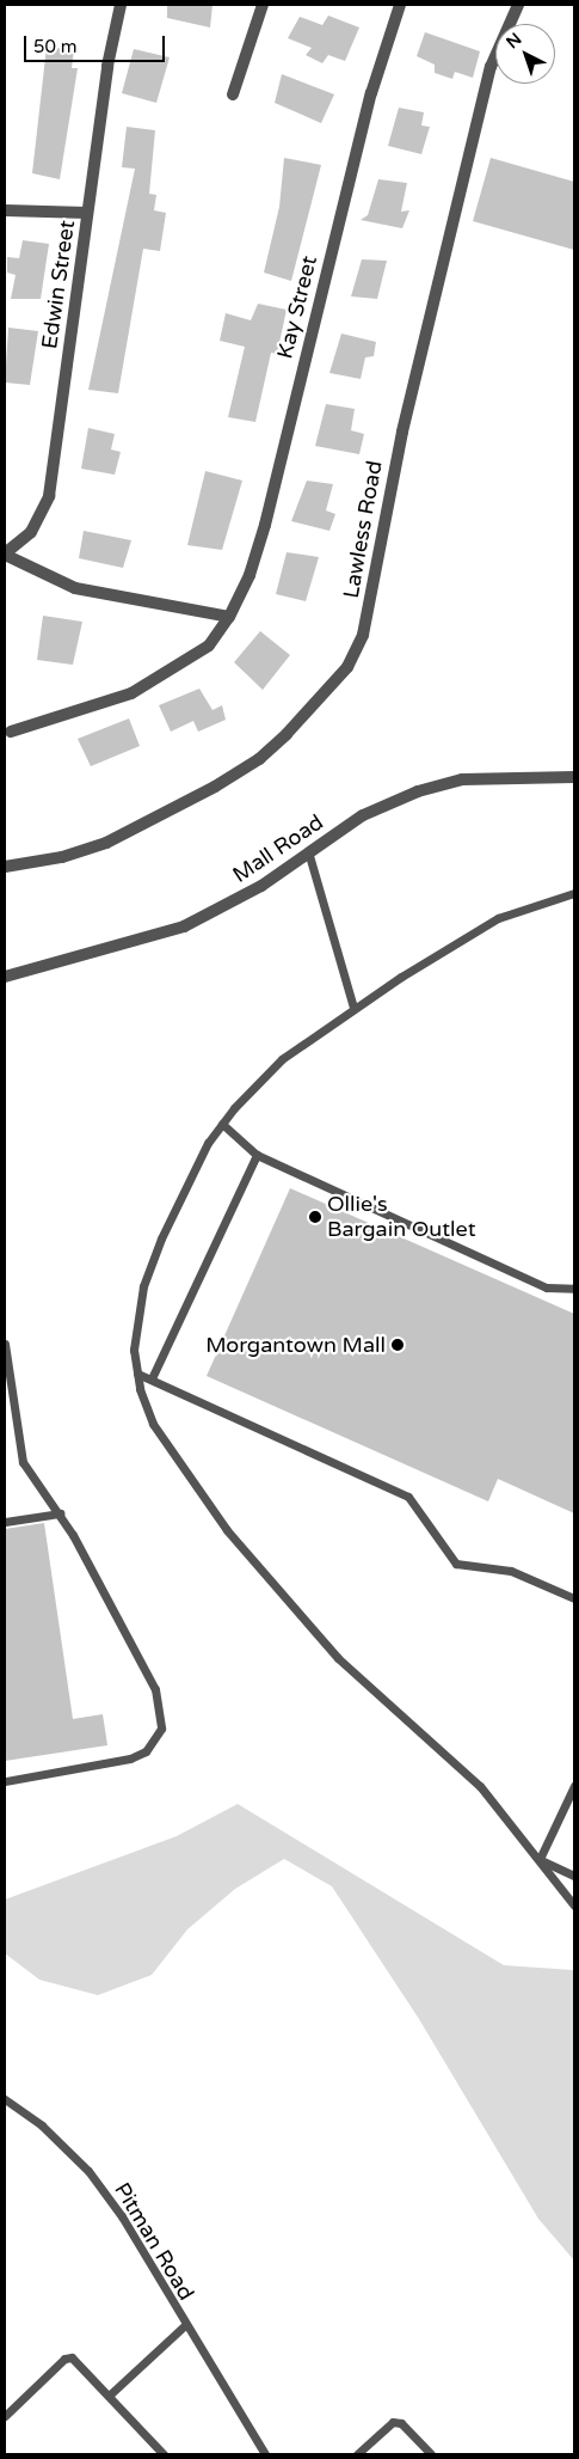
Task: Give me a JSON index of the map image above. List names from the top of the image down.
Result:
{
  "streets": {
    "street": [
      "Edwin Street",
      "Kay Street",
      "Lawless Road",
      "Mall Road"
    ],
    "lane": ["Pitman Road"]
  },
  "places": ["Ollie's Bargain Outlet", "Morgantown Mall"],
  "scale_bar": "50 m",
  "north": "top left"
}
